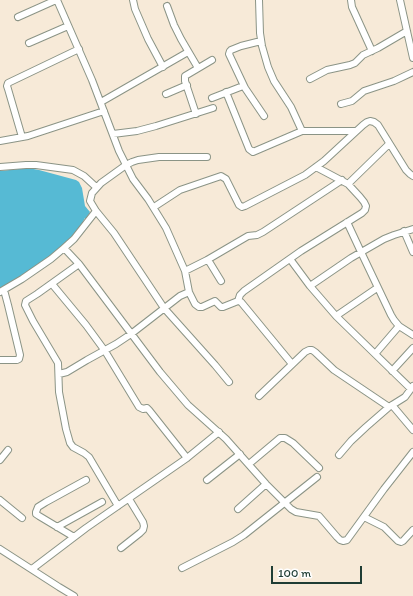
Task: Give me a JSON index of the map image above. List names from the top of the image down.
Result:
{
  "scale_bar": "100 m"
}
